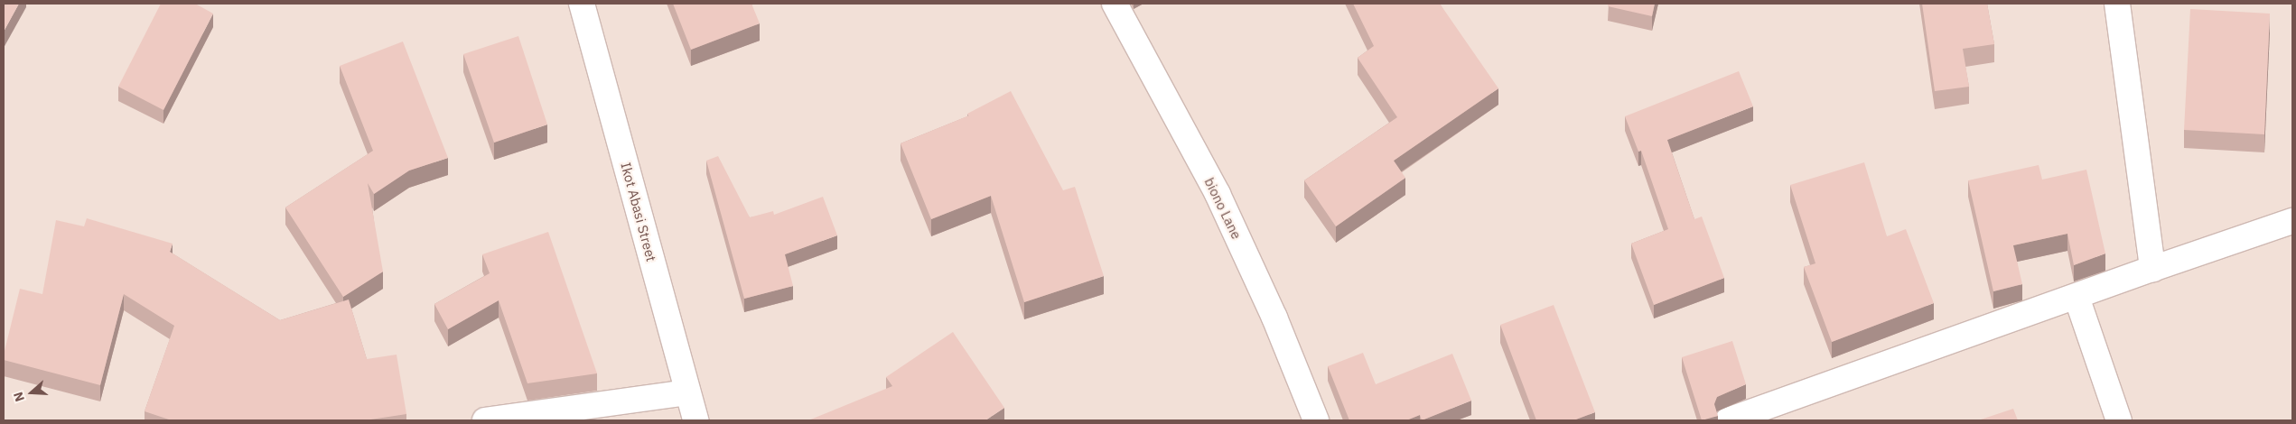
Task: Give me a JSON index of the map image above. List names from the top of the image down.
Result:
{
  "streets": {
    "street": ["biono Lane", "Ikot Abasi Street"]
  },
  "north": "left"
}
